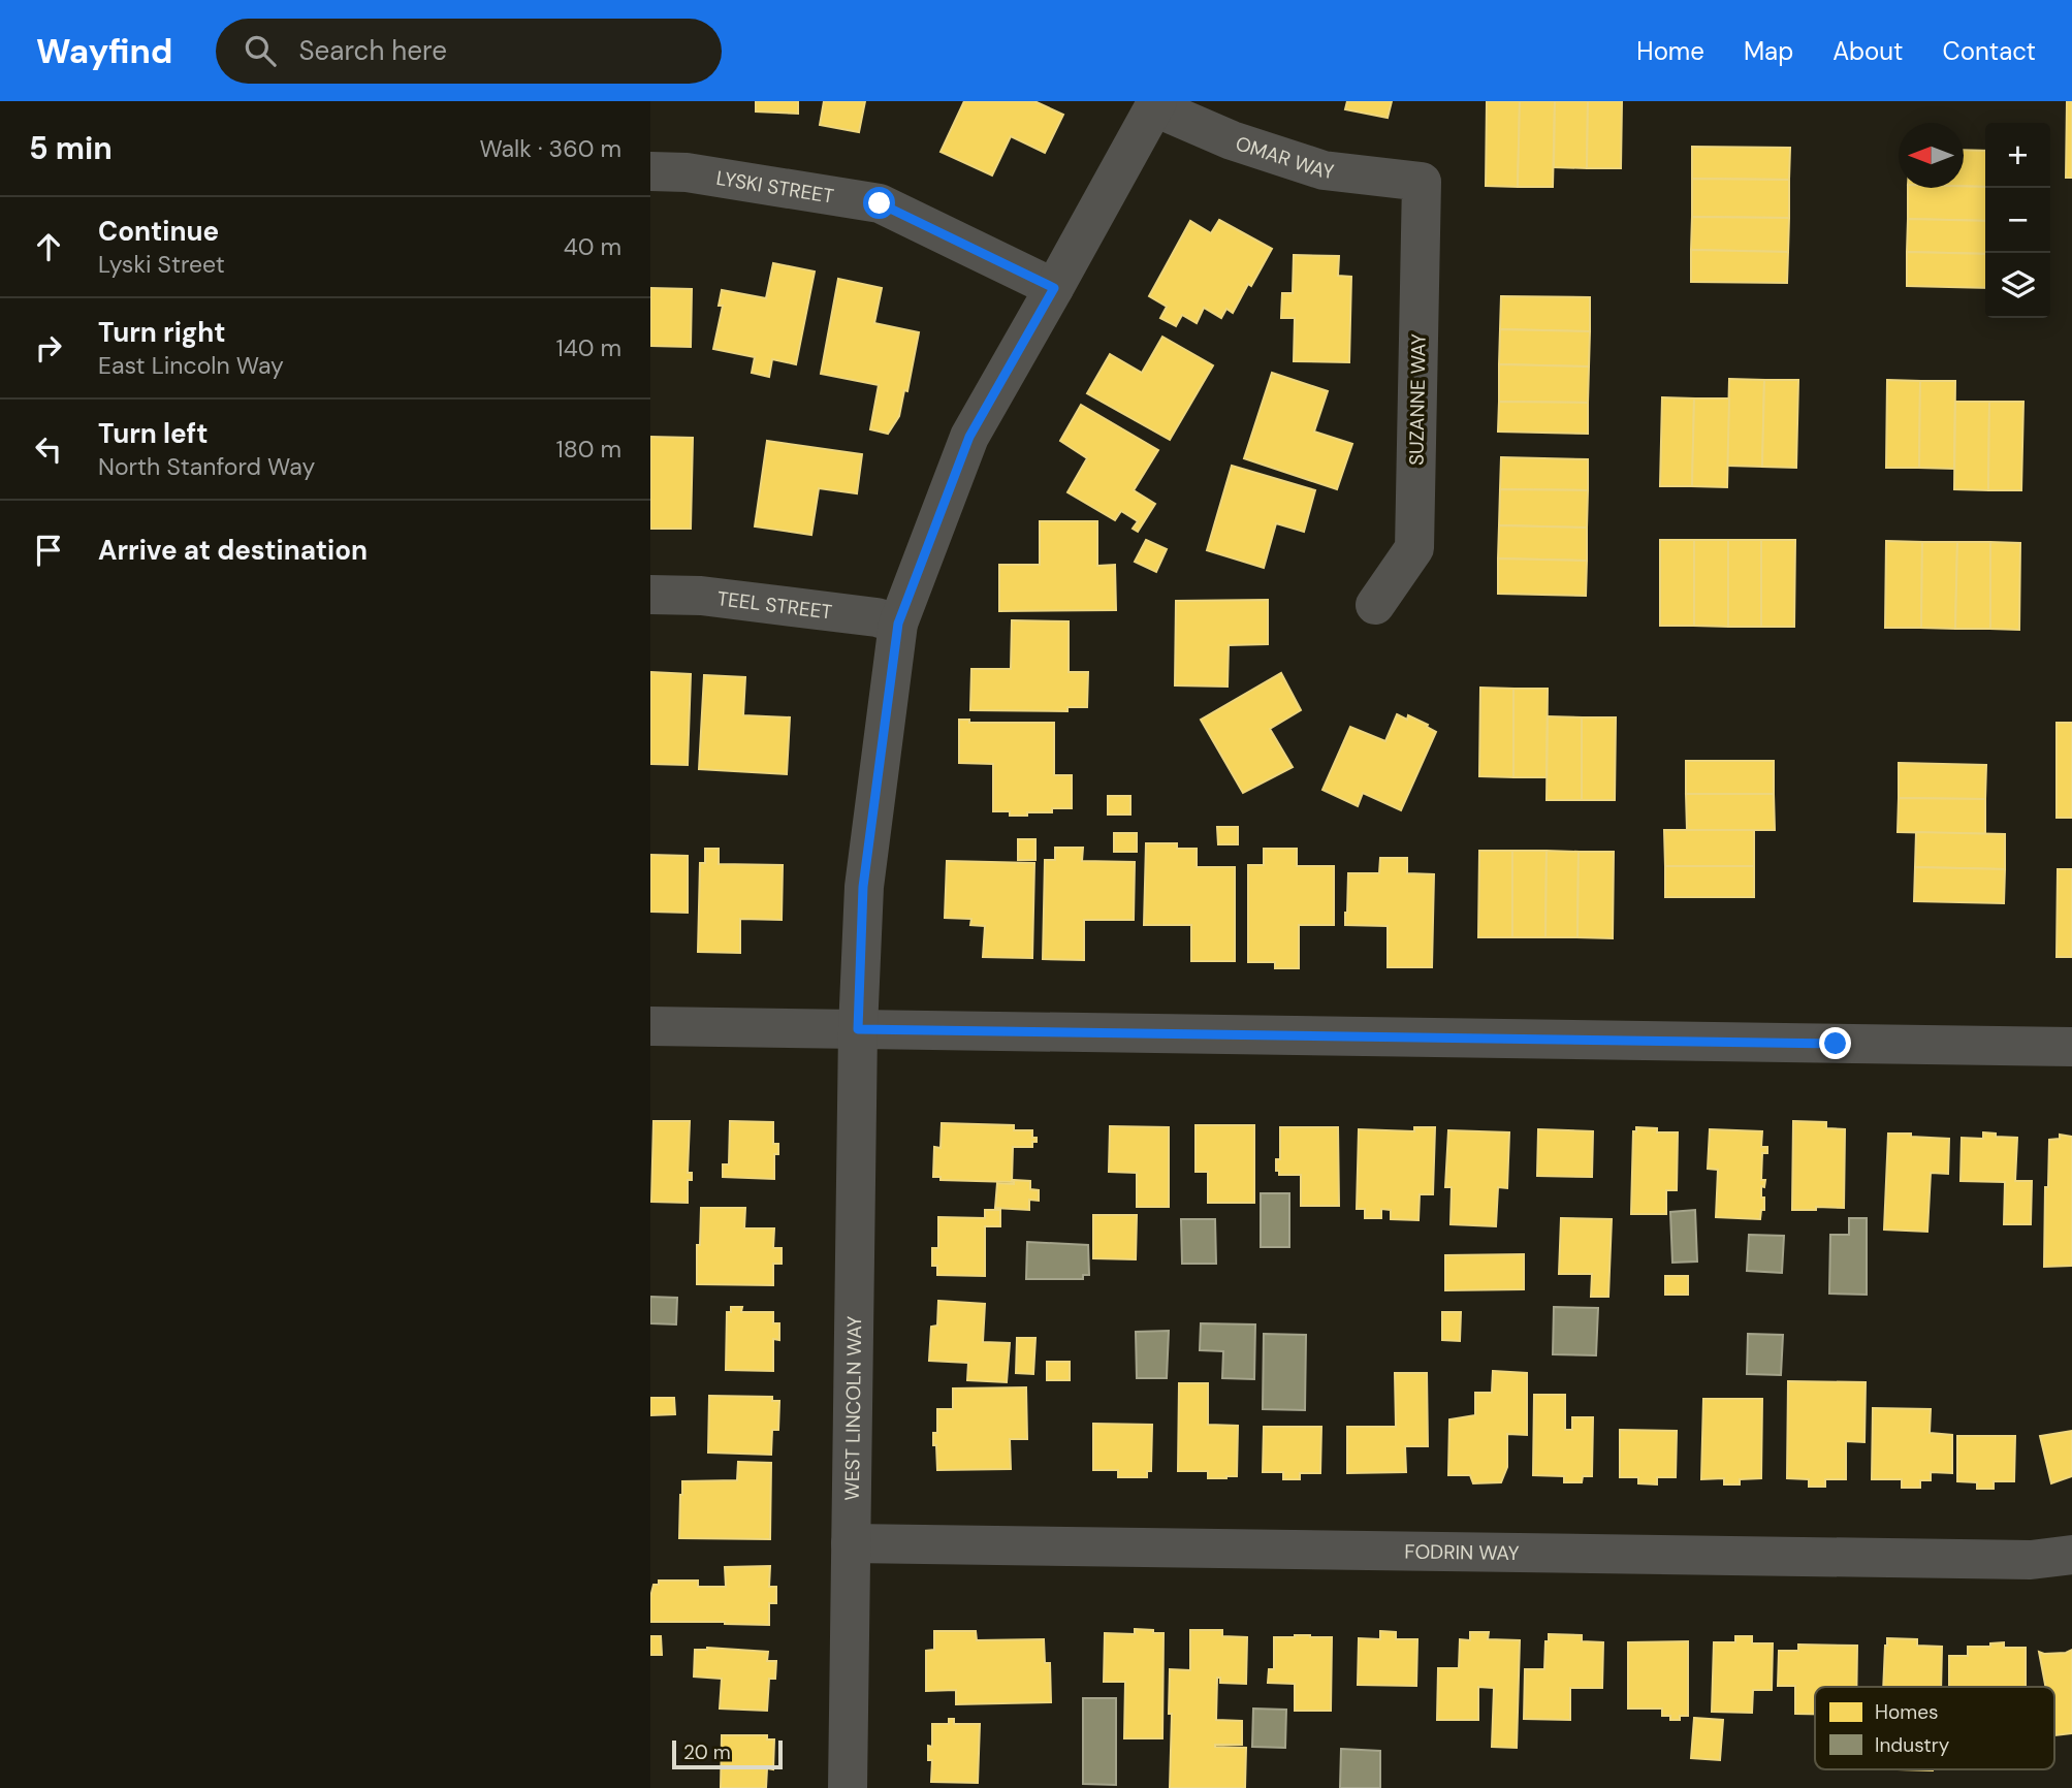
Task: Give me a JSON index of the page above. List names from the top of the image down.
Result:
{
  "streets": {
    "street": [
      "OMAR WAY",
      "LYSKI STREET",
      "SUZANNE WAY",
      "TEEL STREET",
      "WEST LINCOLN WAY",
      "FODRIN WAY"
    ]
  },
  "crossings": [
    ["OMAR WAY", "SUZANNE WAY"],
    ["OMAR WAY", "WEST LINCOLN WAY"],
    ["LYSKI STREET", "WEST LINCOLN WAY"],
    ["TEEL STREET", "WEST LINCOLN WAY"],
    ["WEST LINCOLN WAY", "FODRIN WAY"]
  ],
  "legend": ["Homes", "Industry"],
  "scale_bar": "20 m",
  "north": "left",
  "page": {
    "header": "Wayfind",
    "search": "Search here",
    "nav": [
      "Home",
      "Map",
      "About",
      "Contact"
    ],
    "heading": ["5 min", "Walk · 360 m"],
    "map_buttons": ["+", "−"],
    "list": [
      ["Continue", "Lyski Street", "40 m"],
      ["Turn right", "East Lincoln Way", "140 m"],
      ["Turn left", "North Stanford Way", "180 m"],
      "Arrive at destination"
    ],
    "scale": "20 m"
  }
}
